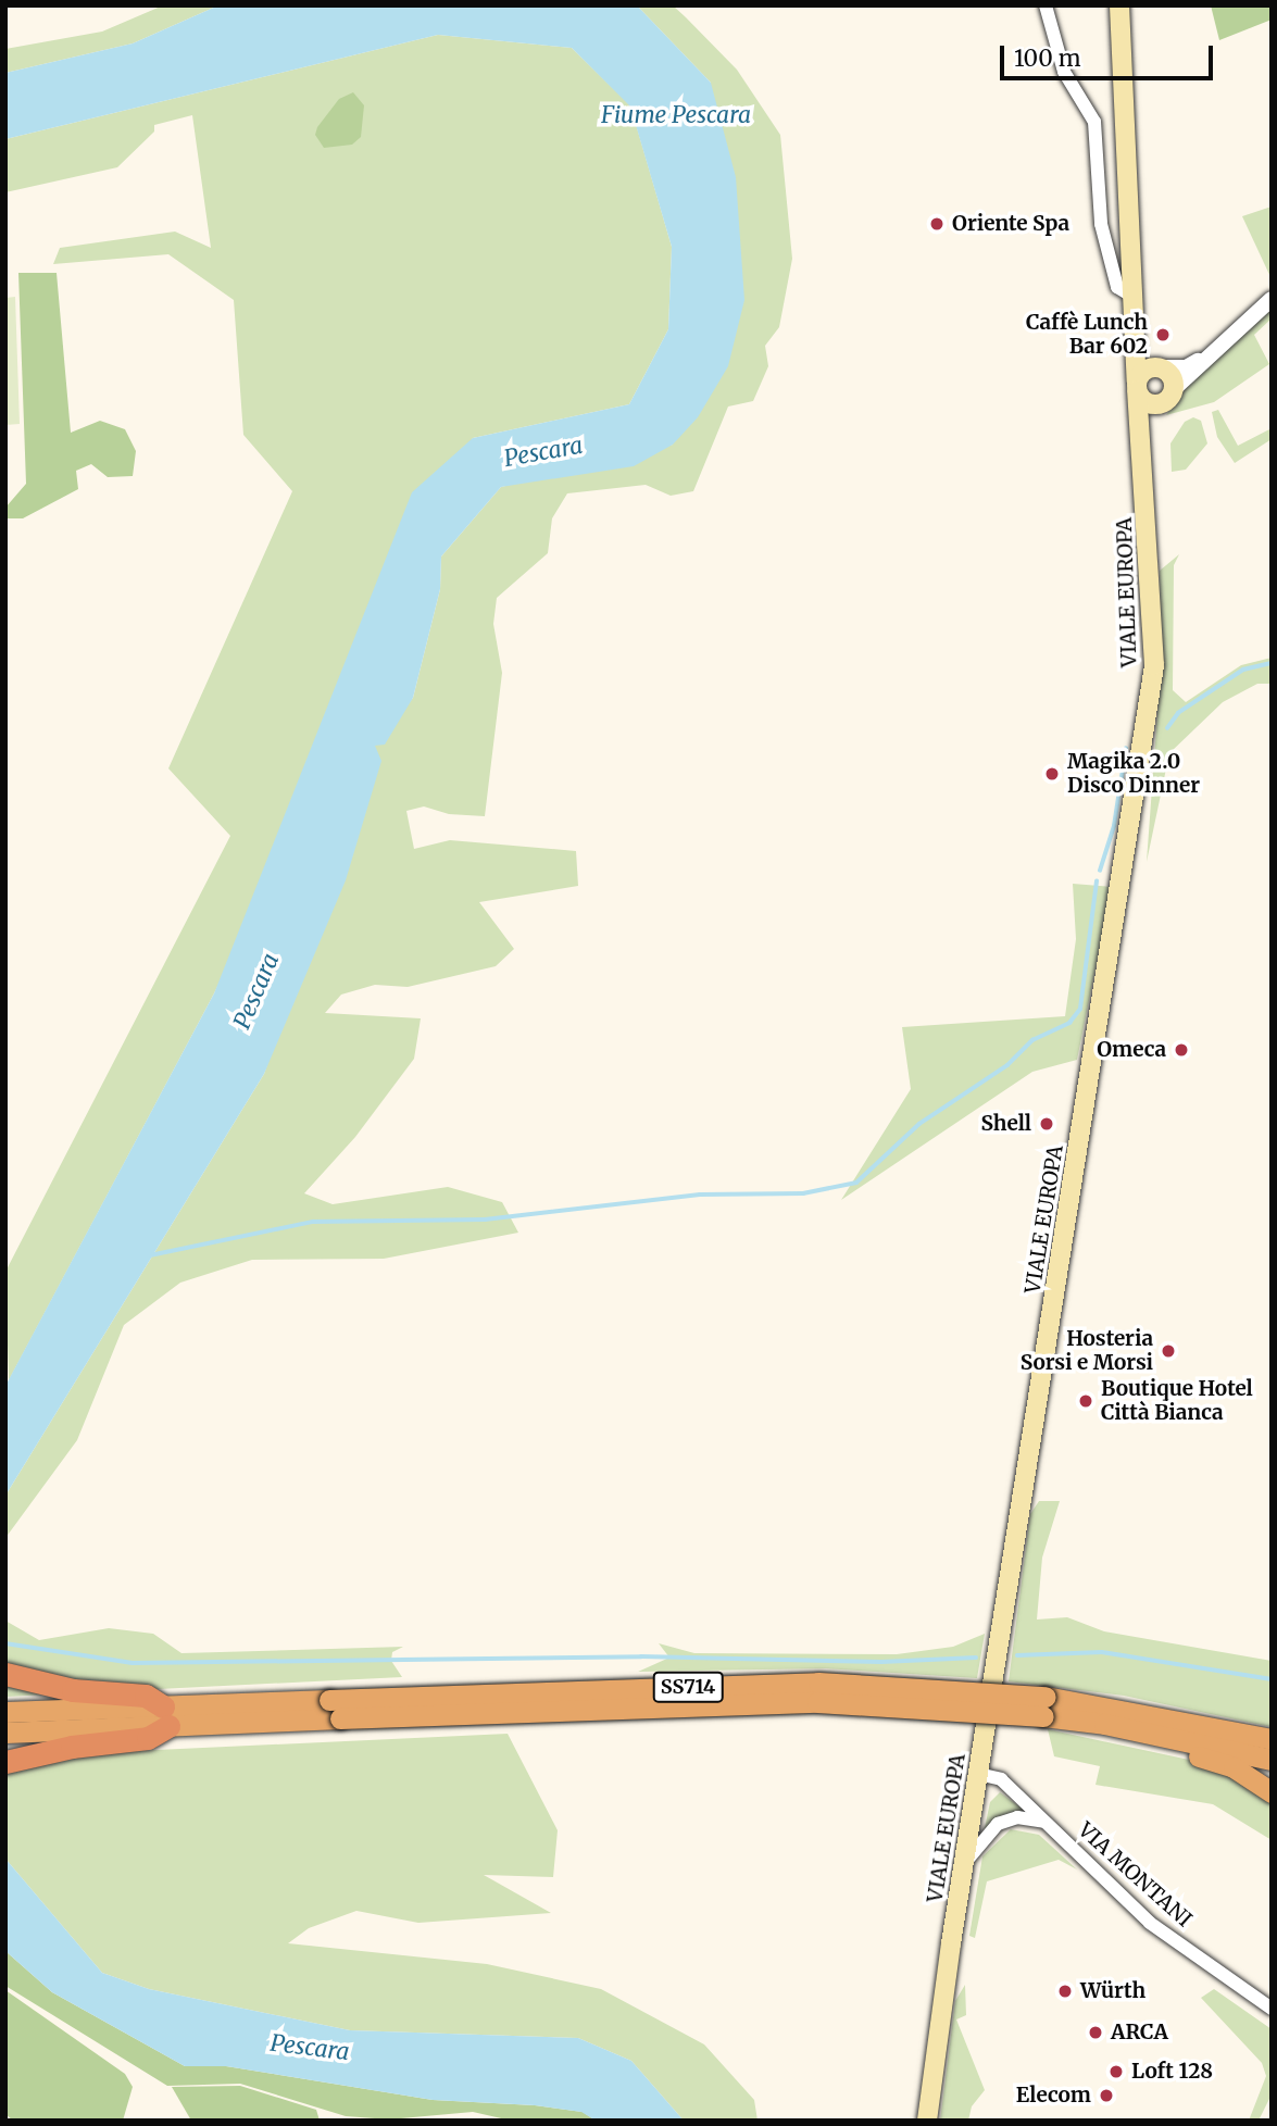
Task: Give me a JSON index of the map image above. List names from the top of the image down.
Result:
{
  "streets": {
    "highway": ["SS714"],
    "main road": ["VIALE EUROPA"],
    "street": ["VIA MONTANI"]
  },
  "crossings": [
    ["VIALE EUROPA", "VIA MONTANI"]
  ],
  "water": ["Fiume Pescara", "Pescara"],
  "places": [
    "Oriente Spa",
    "Caffè Lunch Bar 602",
    "Magika 2.0 Disco Dinner",
    "Omeca",
    "Shell",
    "Hosteria Sorsi e Morsi",
    "Boutique Hotel Città Bianca",
    "Würth",
    "ARCA",
    "Loft 128",
    "Elecom"
  ],
  "scale_bar": "100 m"
}
